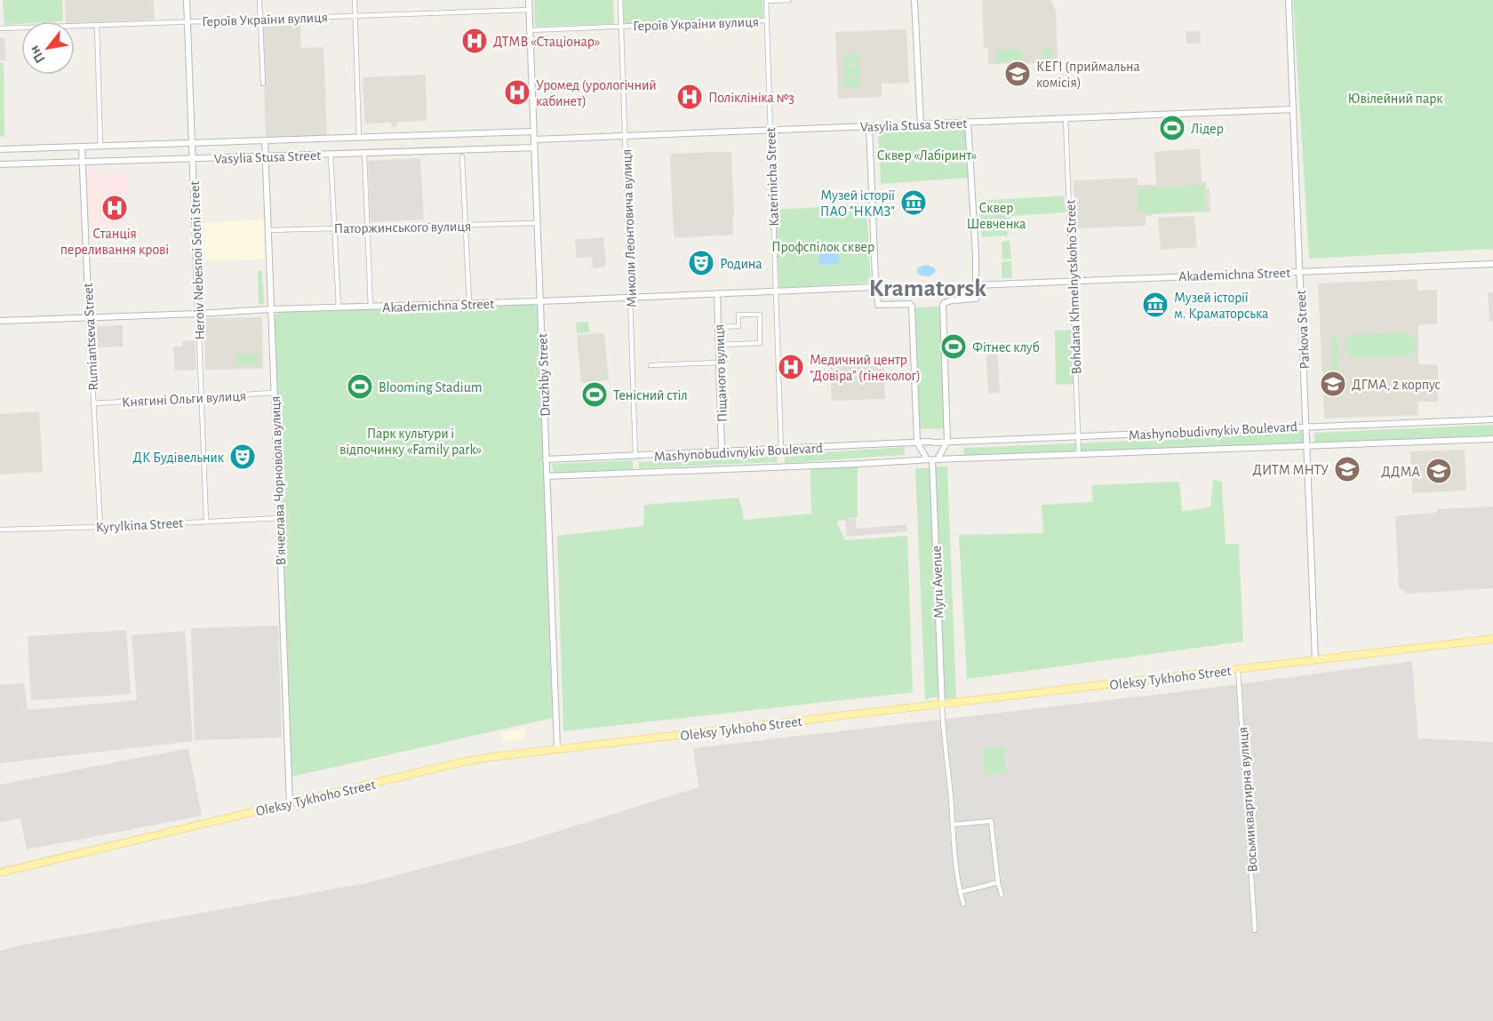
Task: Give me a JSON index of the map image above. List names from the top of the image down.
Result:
{
  "streets": {
    "main road": ["Oleksy Tykhoho Street"],
    "street": [
      "Героїв України вулиця",
      "Vasylia Stusa Street",
      "Katerinicha Street",
      "Паторжинського вулиця",
      "Миколи Леонтовича вулиця",
      "Heroiv Nebesnoi Sotni Street",
      "Akademichna Street",
      "Bohdana Khmelnytskoho Street",
      "Parkova Street",
      "Rumiantseva Street",
      "Піщаного вулиця",
      "Druzhby Street",
      "Княгині Ольги вулиця",
      "Mashynobudivnykiv Boulevard",
      "В'ячеслава Чорновола вулиця",
      "Kyrylkina Street",
      "Myru Avenue",
      "Восьмиквартирна вулиця"
    ]
  },
  "crossings": [
    ["Героїв України вулиця", "Katerinicha Street"],
    ["Героїв України вулиця", "Миколи Леонтовича вулиця"],
    ["Героїв України вулиця", "Heroiv Nebesnoi Sotni Street"],
    ["Героїв України вулиця", "Druzhby Street"],
    ["Vasylia Stusa Street", "Katerinicha Street"],
    ["Vasylia Stusa Street", "Миколи Леонтовича вулиця"],
    ["Vasylia Stusa Street", "Heroiv Nebesnoi Sotni Street"],
    ["Vasylia Stusa Street", "Bohdana Khmelnytskoho Street"],
    ["Vasylia Stusa Street", "Parkova Street"],
    ["Vasylia Stusa Street", "Rumiantseva Street"],
    ["Vasylia Stusa Street", "Druzhby Street"],
    ["Vasylia Stusa Street", "В'ячеслава Чорновола вулиця"],
    ["Vasylia Stusa Street", "Myru Avenue"],
    ["Katerinicha Street", "Akademichna Street"],
    ["Katerinicha Street", "Mashynobudivnykiv Boulevard"],
    ["Паторжинського вулиця", "Druzhby Street"],
    ["Паторжинського вулиця", "В'ячеслава Чорновола вулиця"],
    ["Миколи Леонтовича вулиця", "Akademichna Street"],
    ["Миколи Леонтовича вулиця", "Mashynobudivnykiv Boulevard"],
    ["Heroiv Nebesnoi Sotni Street", "Akademichna Street"],
    ["Heroiv Nebesnoi Sotni Street", "Княгині Ольги вулиця"],
    ["Heroiv Nebesnoi Sotni Street", "Kyrylkina Street"],
    ["Akademichna Street", "Bohdana Khmelnytskoho Street"],
    ["Akademichna Street", "Parkova Street"],
    ["Akademichna Street", "Rumiantseva Street"],
    ["Akademichna Street", "Піщаного вулиця"],
    ["Akademichna Street", "Druzhby Street"],
    ["Akademichna Street", "В'ячеслава Чорновола вулиця"],
    ["Akademichna Street", "Myru Avenue"],
    ["Bohdana Khmelnytskoho Street", "Mashynobudivnykiv Boulevard"],
    ["Parkova Street", "Mashynobudivnykiv Boulevard"],
    ["Parkova Street", "Oleksy Tykhoho Street"],
    ["Rumiantseva Street", "Княгині Ольги вулиця"],
    ["Rumiantseva Street", "Kyrylkina Street"],
    ["Піщаного вулиця", "Mashynobudivnykiv Boulevard"],
    ["Druzhby Street", "Mashynobudivnykiv Boulevard"],
    ["Druzhby Street", "Oleksy Tykhoho Street"],
    ["Княгині Ольги вулиця", "В'ячеслава Чорновола вулиця"],
    ["Mashynobudivnykiv Boulevard", "Myru Avenue"],
    ["В'ячеслава Чорновола вулиця", "Kyrylkina Street"],
    ["В'ячеслава Чорновола вулиця", "Oleksy Tykhoho Street"],
    ["Myru Avenue", "Oleksy Tykhoho Street"],
    ["Oleksy Tykhoho Street", "Восьмиквартирна вулиця"]
  ],
  "districts": ["Kramatorsk"],
  "parks": [
    "Ювілейний парк",
    "Сквер «Лабіринт»",
    "Сквер Шевченка",
    "Профспілок сквер",
    "Парк культури і відпочинку «Family park»"
  ],
  "places": {
    "hospital": [
      "ДТМВ «Стаціонар»",
      "Уромед (урологічний кабинет)",
      "Поліклініка №3",
      "Станція переливання крові",
      "Медичний центр \"Довіра\" (гінеколог)"
    ],
    "school or university": [
      "КЕГІ (приймальна комісія)",
      "ДГМА, 2 корпус",
      "ДИТМ МНТУ",
      "ДДМА"
    ],
    "sports": [
      "Лідер",
      "Фітнес клуб",
      "Blooming Stadium",
      "Тенісний стіл"
    ],
    "museum": ["Музей історії ПАО \"НКМЗ\"", "Музей історії м. Краматорська"],
    "theatre": ["Родина", "ДК Будівельник"]
  },
  "north": "bottom left"
}
